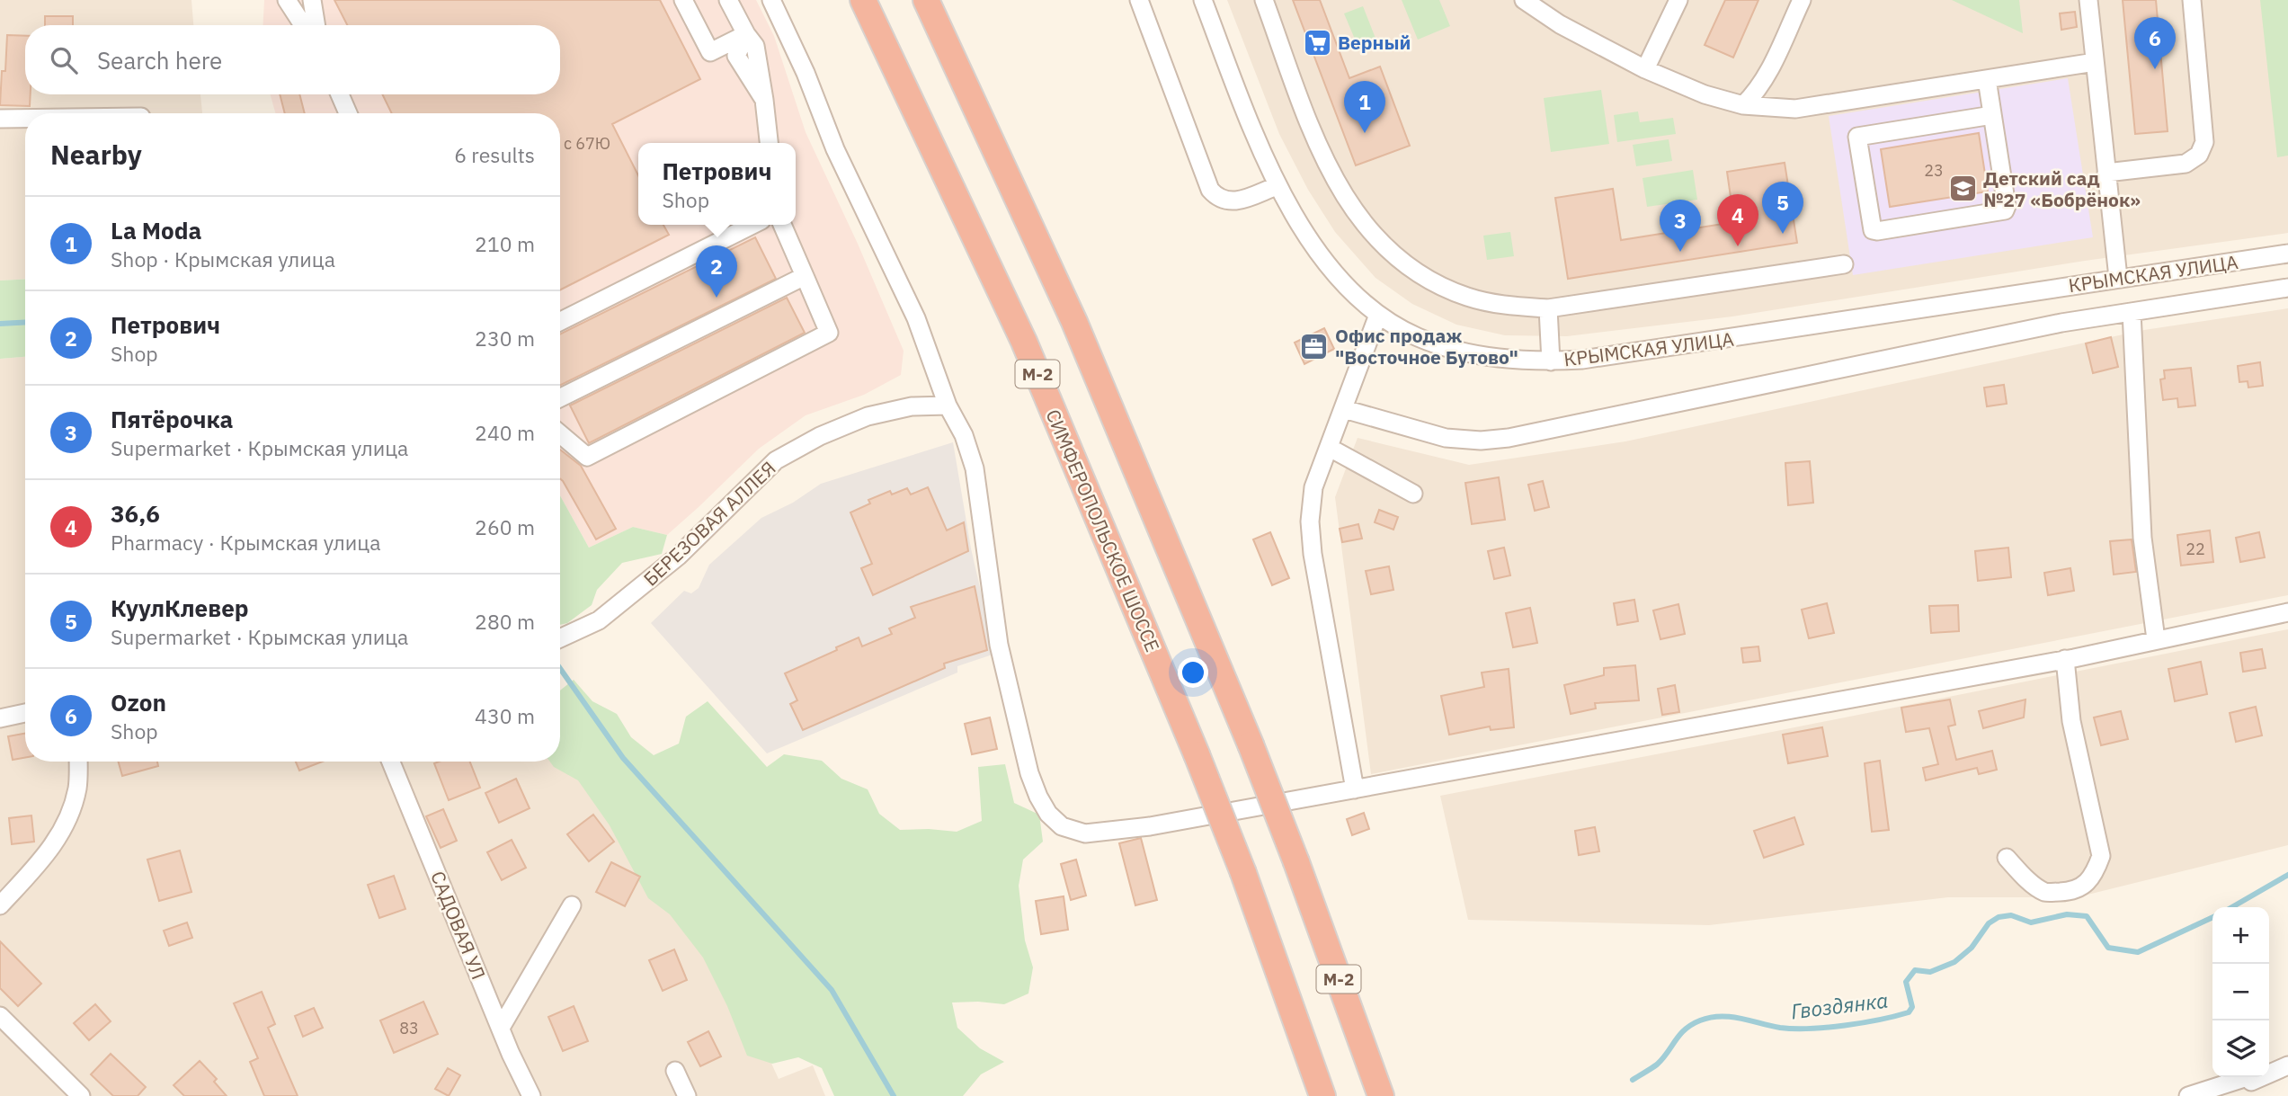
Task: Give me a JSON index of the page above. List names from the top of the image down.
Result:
{
  "streets": {
    "highway": ["М-2", "СИМФЕРОПОЛЬСКОЕ ШОССЕ"],
    "street": ["КРЫМСКАЯ УЛИЦА", "БЕРЕЗОВАЯ АЛЛЕЯ", "САДОВАЯ УЛ"]
  },
  "water": ["Гвоздянка"],
  "places": {
    "supermarket": ["Верный"],
    "school or university": ["Детский сад №27 «Бобрёнок»"],
    "office": ["Офис продаж \"Восточное Бутово\""]
  },
  "house_numbers": [
    "с 67Ю",
    "23",
    "22",
    "83"
  ],
  "page": {
    "pins": [
      "6",
      "1",
      "5",
      "4",
      "3",
      "2"
    ],
    "search": "Search here",
    "heading": ["Nearby", "6 results"],
    "popup": ["Петрович", "Shop"],
    "list": [
      {
        "mark": "1",
        "name": "La Moda",
        "note": "Shop · Крымская улица",
        "value": "210 m"
      },
      {
        "mark": "2",
        "name": "Петрович",
        "note": "Shop",
        "value": "230 m"
      },
      {
        "mark": "3",
        "name": "Пятёрочка",
        "note": "Supermarket · Крымская улица",
        "value": "240 m"
      },
      {
        "mark": "4",
        "name": "36,6",
        "note": "Pharmacy · Крымская улица",
        "value": "260 m"
      },
      {
        "mark": "5",
        "name": "КуулКлевер",
        "note": "Supermarket · Крымская улица",
        "value": "280 m"
      },
      {
        "mark": "6",
        "name": "Ozon",
        "note": "Shop",
        "value": "430 m"
      }
    ],
    "map_buttons": ["+", "−"]
  }
}
